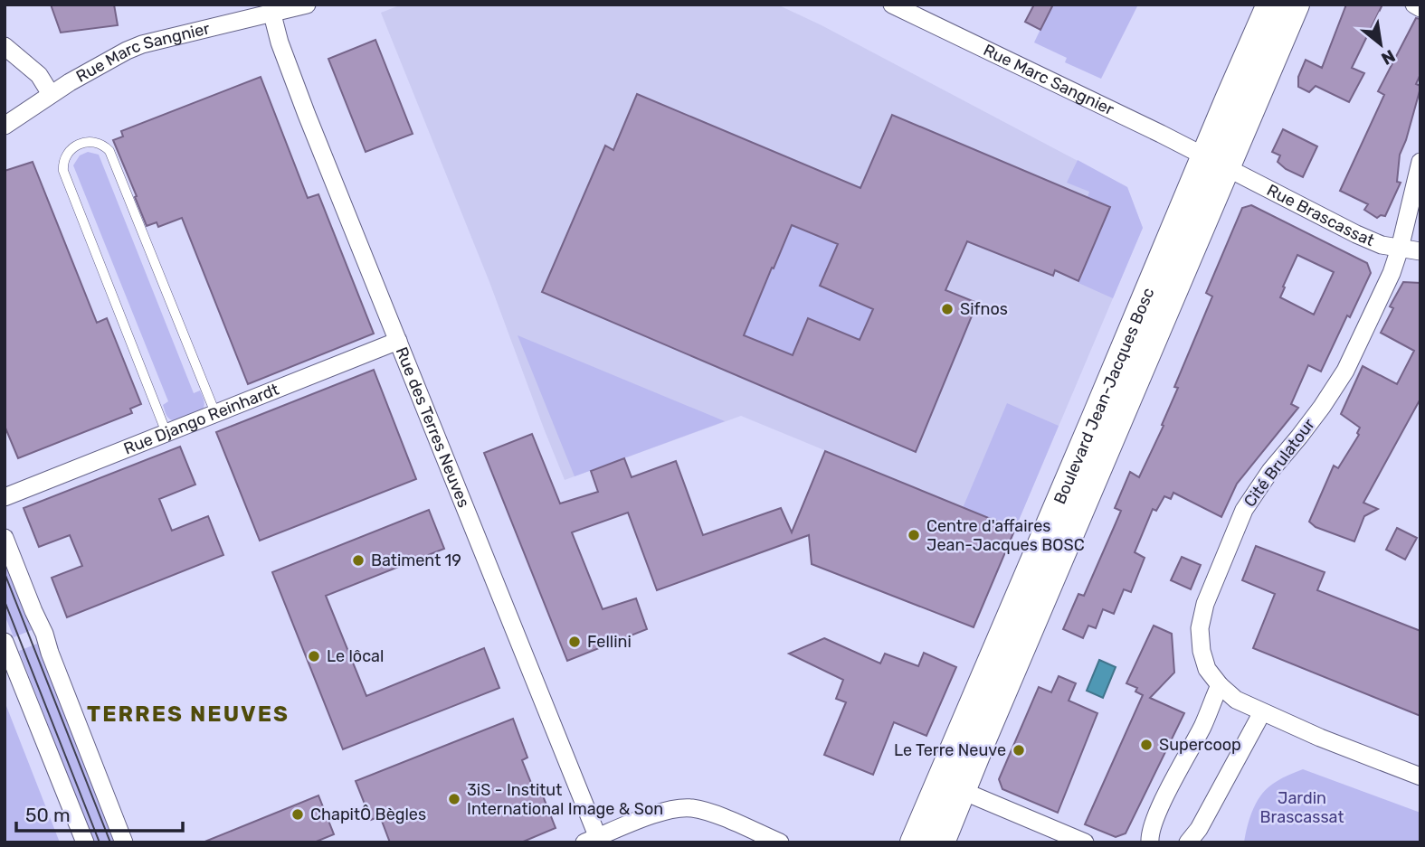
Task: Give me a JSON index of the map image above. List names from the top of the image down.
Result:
{
  "streets": {
    "main road": ["Boulevard Jean-Jacques Bosc"],
    "street": [
      "Rue Marc Sangnier",
      "Rue Brascassat",
      "Rue Django Reinhardt",
      "Rue des Terres Neuves",
      "Cité Brulatour"
    ]
  },
  "crossings": [
    ["Rue Marc Sangnier", "Rue Brascassat"],
    ["Rue Marc Sangnier", "Boulevard Jean-Jacques Bosc"],
    ["Rue Marc Sangnier", "Rue des Terres Neuves"],
    ["Rue Brascassat", "Boulevard Jean-Jacques Bosc"],
    ["Rue Brascassat", "Cité Brulatour"],
    ["Rue Django Reinhardt", "Rue des Terres Neuves"]
  ],
  "districts": ["TERRES NEUVES"],
  "parks": ["Jardin Brascassat"],
  "places": [
    "Sifnos",
    "Centre d'affaires Jean-Jacques BOSC",
    "Batiment 19",
    "Fellini",
    "Le lôcal",
    "Supercoop",
    "Le Terre Neuve",
    "3iS - Institut International Image & Son",
    "ChapitÔ Bègles"
  ],
  "scale_bar": "50 m",
  "north": "bottom right"
}
